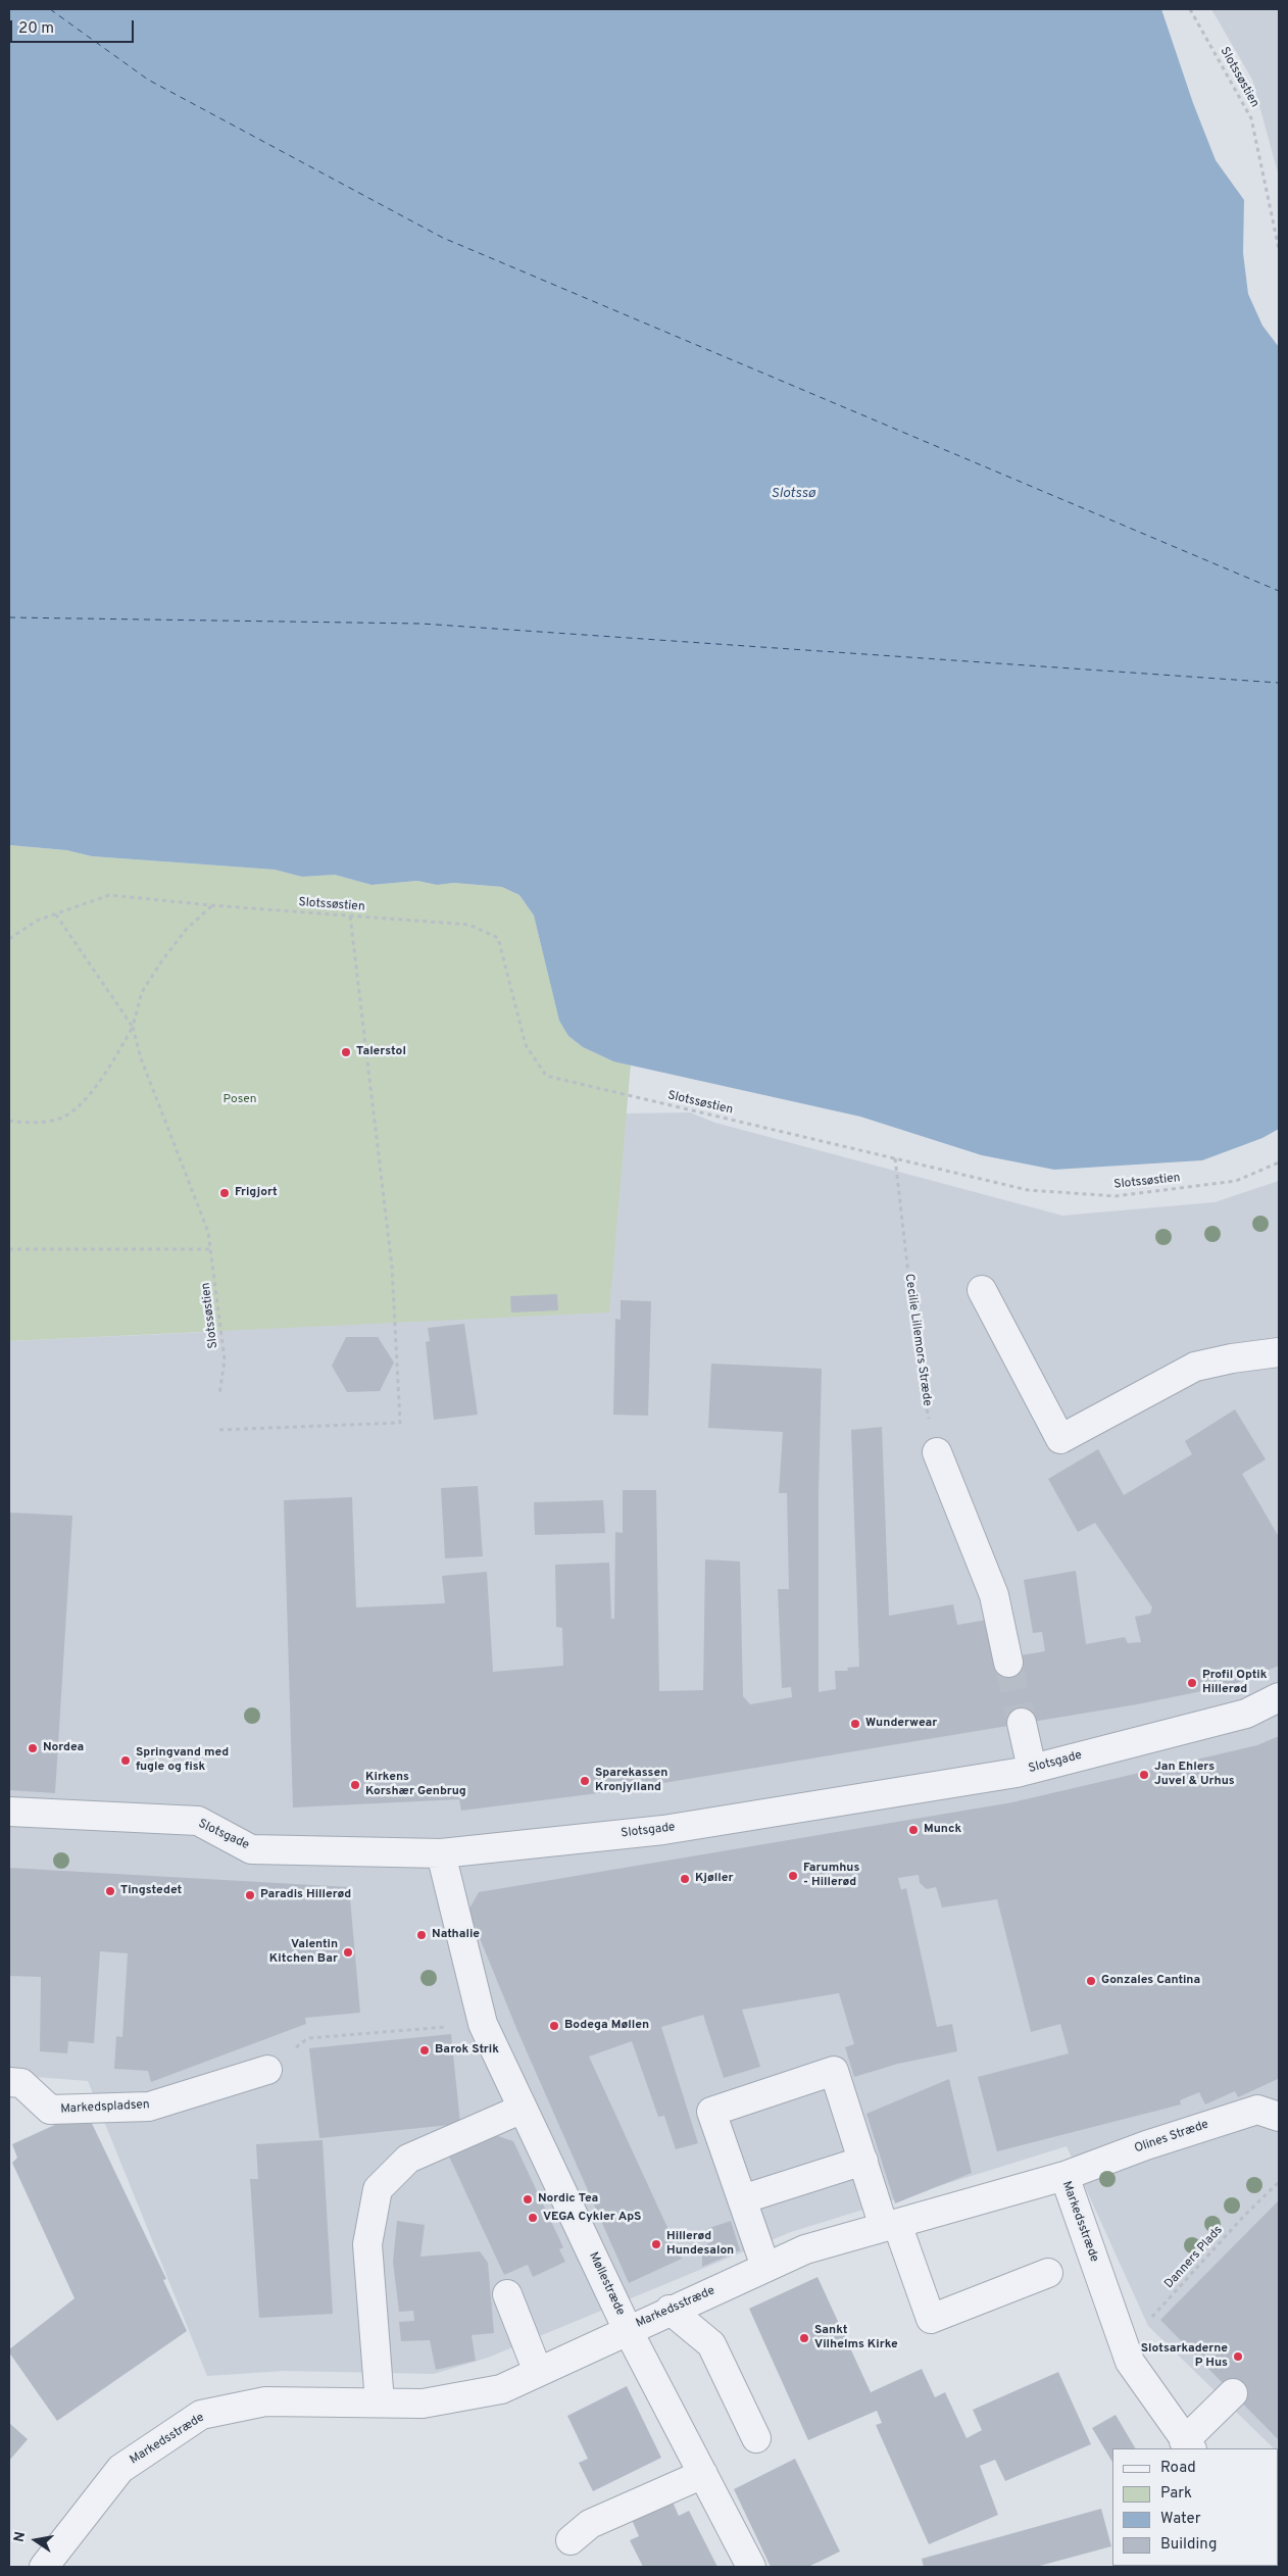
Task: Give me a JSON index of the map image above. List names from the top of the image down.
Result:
{
  "streets": {
    "street": [
      "Slotsgade",
      "Markedspladsen",
      "Olines Stræde",
      "Markedsstræde",
      "Møllestræde"
    ],
    "path": ["Slotssøstien", "Cecilie Lillemors Stræde", "Danners Plads"]
  },
  "crossings": [
    ["Slotssøstien", "Cecilie Lillemors Stræde"],
    ["Slotsgade", "Møllestræde"],
    ["Olines Stræde", "Markedsstræde"],
    ["Markedsstræde", "Danners Plads"],
    ["Markedsstræde", "Møllestræde"]
  ],
  "water": ["Slotssø"],
  "parks": ["Posen"],
  "places": [
    "Talerstol",
    "Frigjort",
    "Profil Optik Hillerød",
    "Wunderwear",
    "Nordea",
    "Springvand med fugle og fisk",
    "Jan Ehlers Juvel & Urhus",
    "Sparekassen Kronjylland",
    "Kirkens Korshær Genbrug",
    "Munck",
    "Farumhus - Hillerød",
    "Kjøller",
    "Tingstedet",
    "Paradis Hillerød",
    "Nathalie",
    "Valentin Kitchen Bar",
    "Gonzales Cantina",
    "Bodega Møllen",
    "Barok Strik",
    "Nordic Tea",
    "VEGA Cykler ApS",
    "Hillerød Hundesalon",
    "Sankt Vilhelms Kirke",
    "Slotsarkaderne P Hus"
  ],
  "legend": [
    "Road",
    "Park",
    "Water",
    "Building"
  ],
  "scale_bar": "20 m",
  "north": "left"
}
